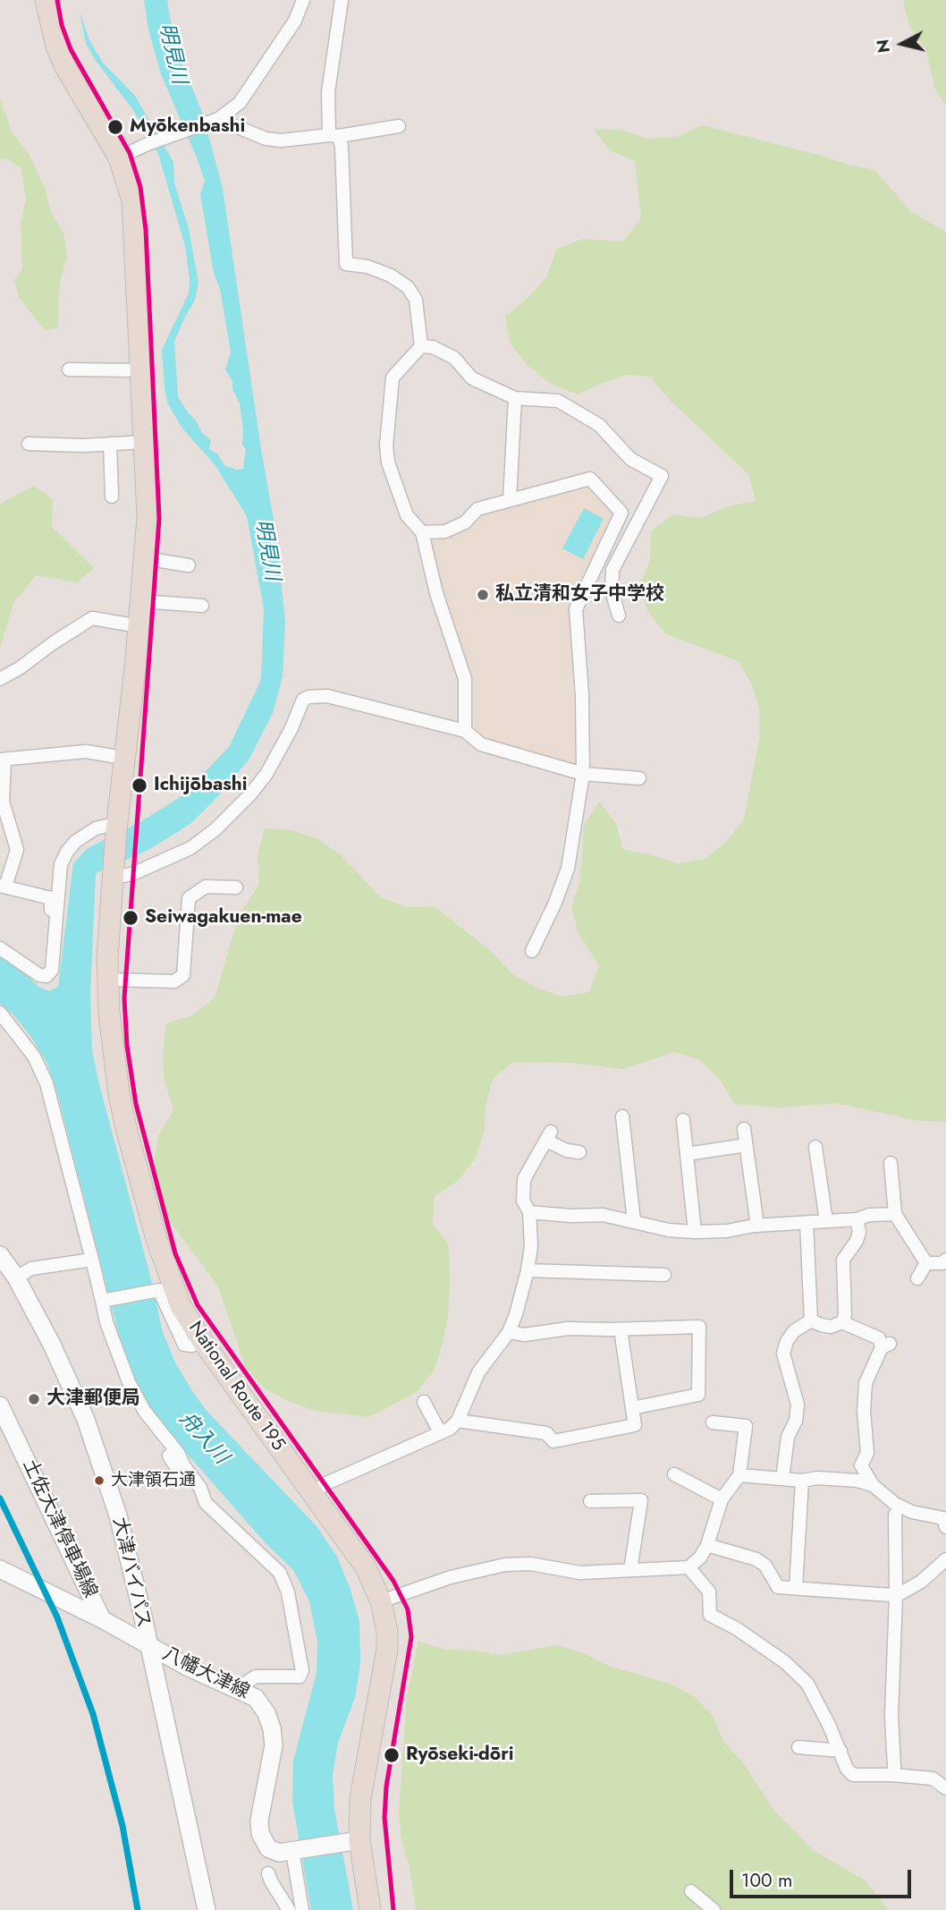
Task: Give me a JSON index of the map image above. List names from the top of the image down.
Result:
{
  "streets": {
    "highway": ["National Route 195"],
    "main road": ["土佐大津停車場線", "大津バイパス", "八幡大津線"]
  },
  "crossings": [
    ["National Route 195", "八幡大津線"],
    ["土佐大津停車場線", "八幡大津線"],
    ["大津バイパス", "八幡大津線"]
  ],
  "water": ["明見川", "舟入川"],
  "places": [
    "Myōkenbashi",
    "私立清和女子中学校",
    "Ichijōbashi",
    "Seiwagakuen-mae",
    "大津郵便局",
    "大津領石通",
    "Ryōseki-dōri"
  ],
  "scale_bar": "100 m",
  "north": "left"
}
